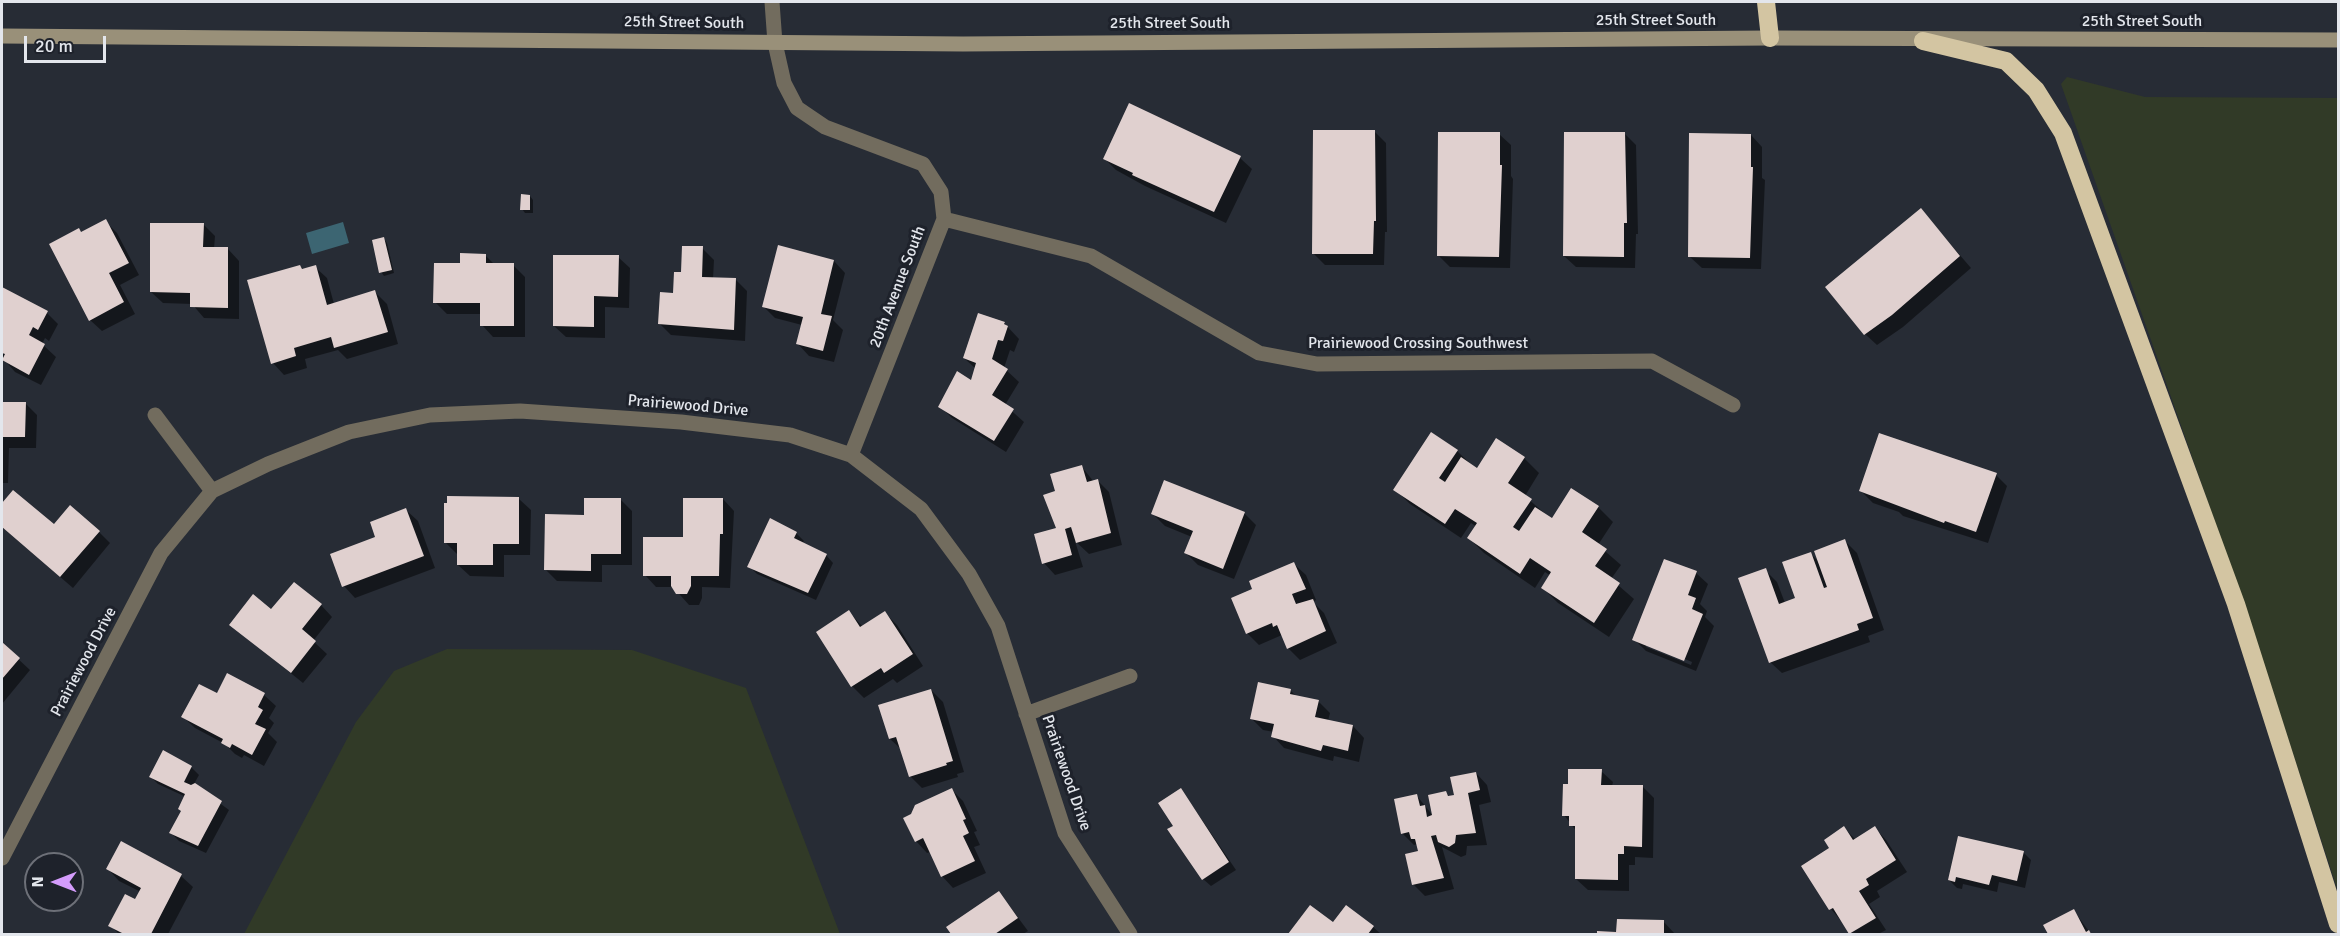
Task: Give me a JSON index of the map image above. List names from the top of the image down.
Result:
{
  "streets": {
    "main road": ["25th Street South"],
    "street": ["20th Avenue South", "Prairiewood Crossing Southwest", "Prairiewood Drive"]
  },
  "crossings": [
    ["25th Street South", "20th Avenue South"],
    ["20th Avenue South", "Prairiewood Crossing Southwest"],
    ["20th Avenue South", "Prairiewood Drive"]
  ],
  "scale_bar": "20 m",
  "north": "left"
}
